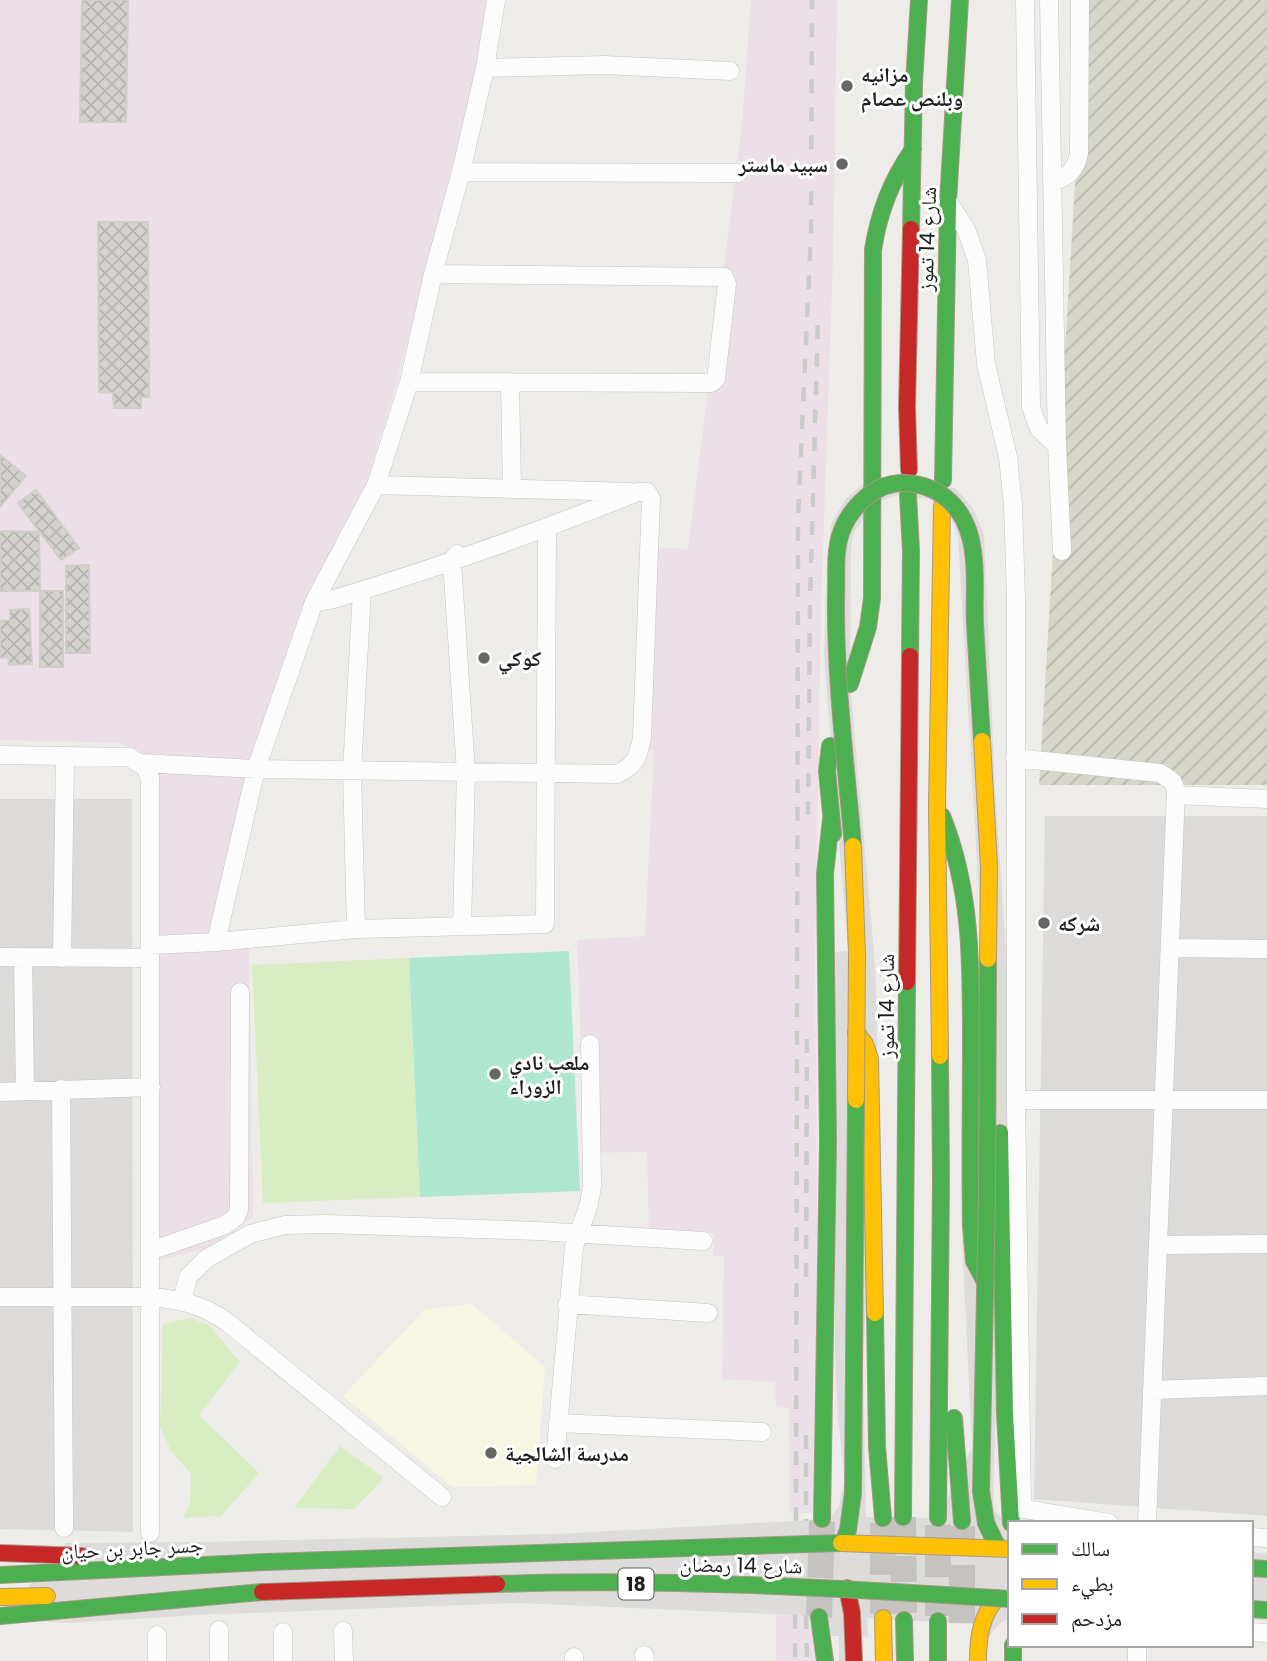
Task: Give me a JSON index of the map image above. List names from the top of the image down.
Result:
{
  "streets": {
    "main road": [
      "شارع 14 تموز",
      "جسر جابر بن حيان",
      "شارع 14 رمضان",
      "18"
    ]
  },
  "crossings": [
    ["جسر جابر بن حيان", "شارع 14 رمضان"]
  ],
  "places": [
    "مزانيه وبلنص عصام",
    "سبيد ماستر",
    "كوكي",
    "شركه",
    "ملعب نادي الزوراء",
    "مدرسة الشالجية"
  ],
  "legend": ["سالك", "بطيء", "مزدحم"]
}
